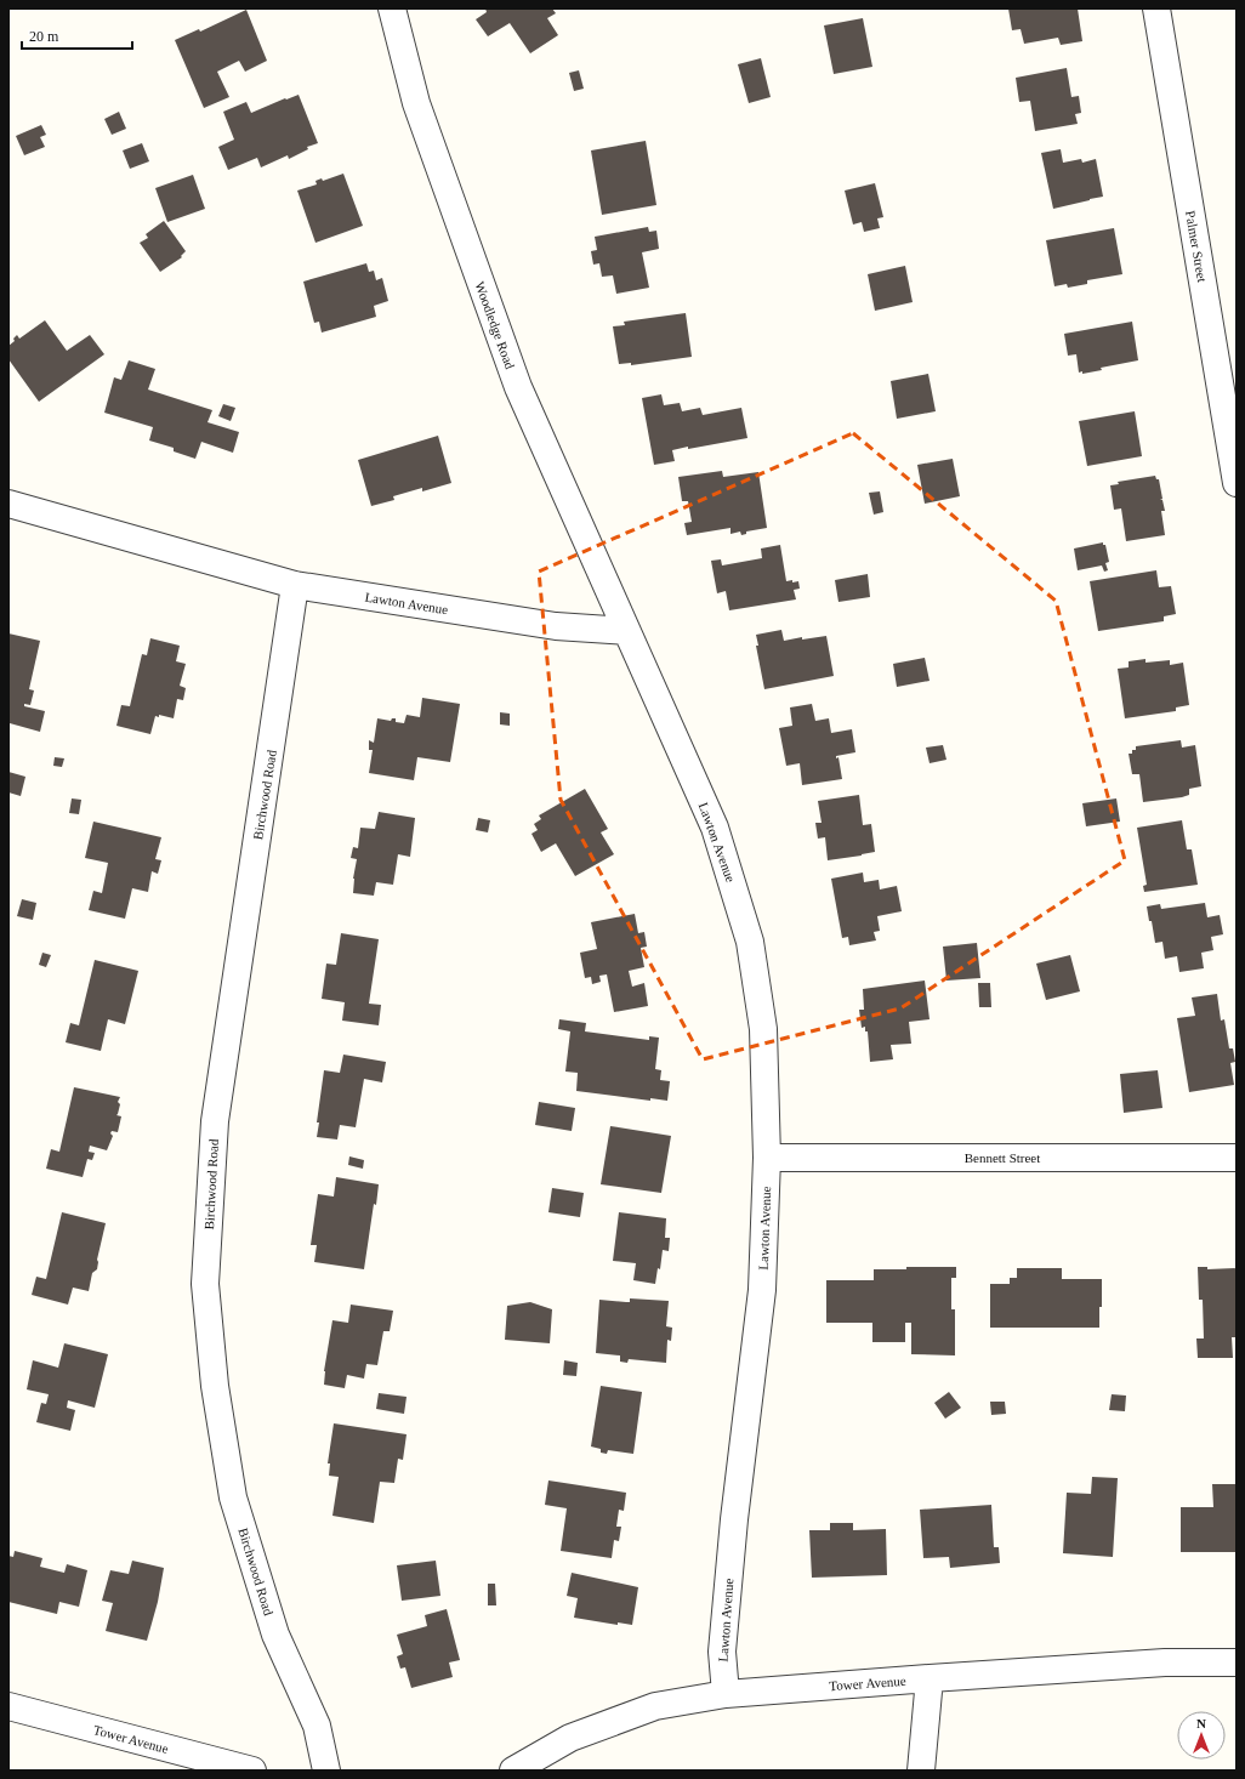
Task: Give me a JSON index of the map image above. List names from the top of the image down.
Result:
{
  "streets": {
    "street": [
      "Palmer Street",
      "Woodledge Road",
      "Lawton Avenue",
      "Birchwood Road",
      "Bennett Street",
      "Tower Avenue"
    ]
  },
  "crossings": [
    ["Woodledge Road", "Lawton Avenue"],
    ["Lawton Avenue", "Birchwood Road"],
    ["Lawton Avenue", "Bennett Street"],
    ["Lawton Avenue", "Tower Avenue"]
  ],
  "scale_bar": "20 m",
  "north": "top"
}
